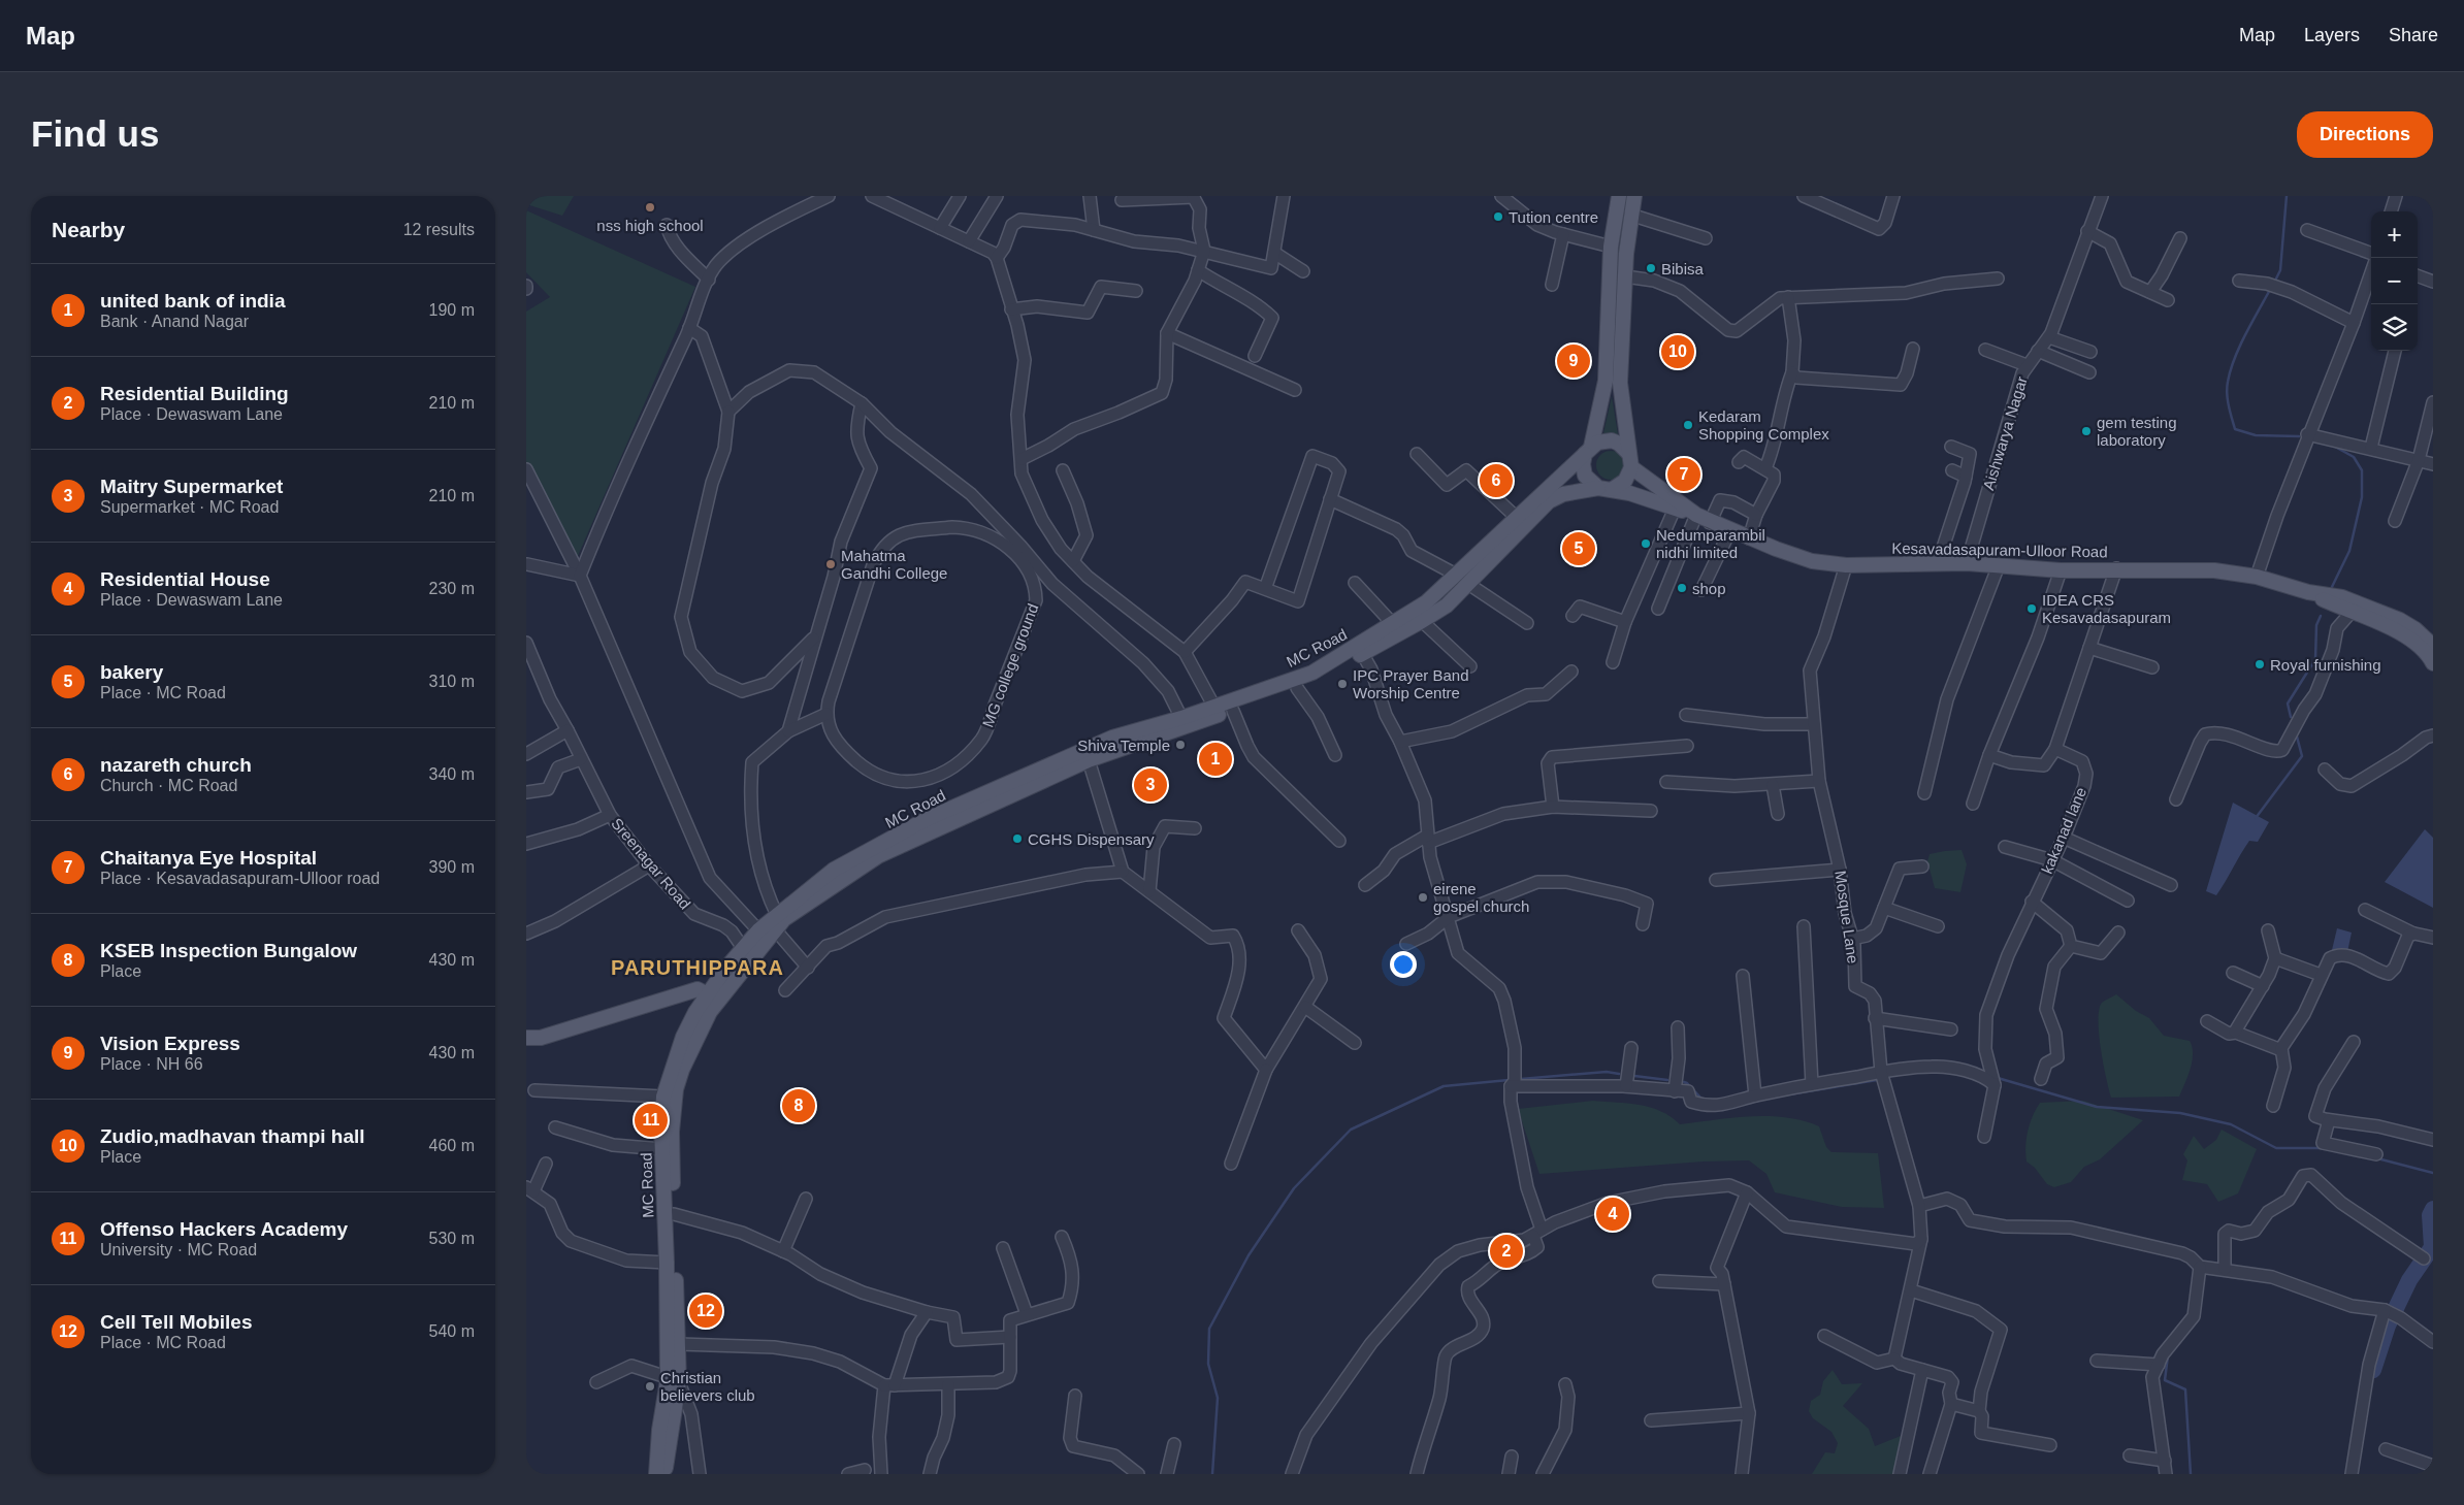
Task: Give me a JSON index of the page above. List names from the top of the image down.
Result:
{
  "streets": {
    "main road": ["Kesavadasapuram-Ulloor Road", "MC Road"],
    "street": [
      "Aishwarya Nagar",
      "MG college ground",
      "kakanad lane",
      "Sreenagar Road",
      "Mosque Lane"
    ]
  },
  "crossings": [
    ["Aishwarya Nagar", "Kesavadasapuram-Ulloor Road"],
    ["Kesavadasapuram-Ulloor Road", "Mosque Lane"],
    ["MC Road", "Sreenagar Road"]
  ],
  "districts": ["PARUTHIPPARA"],
  "places": [
    "nss high school",
    "Tution centre",
    "Bibisa",
    "Kedaram Shopping Complex",
    "gem testing laboratory",
    "Nedumparambil nidhi limited",
    "Mahatma Gandhi College",
    "shop",
    "IDEA CRS Kesavadasapuram",
    "Royal furnishing",
    "IPC Prayer Band Worship Centre",
    "Shiva Temple",
    "CGHS Dispensary",
    "eirene gospel church",
    "Christian believers club"
  ],
  "page": {
    "header": "Map",
    "nav": ["Map", "Layers", "Share"],
    "buttons": "Directions",
    "title": "Find us",
    "heading": ["Nearby", "12 results"],
    "map_buttons": ["+", "−"],
    "list": [
      {
        "mark": "1",
        "name": "united bank of india",
        "note": "Bank · Anand Nagar",
        "value": "190 m"
      },
      {
        "mark": "2",
        "name": "Residential Building",
        "note": "Place · Dewaswam Lane",
        "value": "210 m"
      },
      {
        "mark": "3",
        "name": "Maitry Supermarket",
        "note": "Supermarket · MC Road",
        "value": "210 m"
      },
      {
        "mark": "4",
        "name": "Residential House",
        "note": "Place · Dewaswam Lane",
        "value": "230 m"
      },
      {
        "mark": "5",
        "name": "bakery",
        "note": "Place · MC Road",
        "value": "310 m"
      },
      {
        "mark": "6",
        "name": "nazareth church",
        "note": "Church · MC Road",
        "value": "340 m"
      },
      {
        "mark": "7",
        "name": "Chaitanya Eye Hospital",
        "note": "Place · Kesavadasapuram-Ulloor road",
        "value": "390 m"
      },
      {
        "mark": "8",
        "name": "KSEB Inspection Bungalow",
        "note": "Place",
        "value": "430 m"
      },
      {
        "mark": "9",
        "name": "Vision Express",
        "note": "Place · NH 66",
        "value": "430 m"
      },
      {
        "mark": "10",
        "name": "Zudio,madhavan thampi hall",
        "note": "Place",
        "value": "460 m"
      },
      {
        "mark": "11",
        "name": "Offenso Hackers Academy",
        "note": "University · MC Road",
        "value": "530 m"
      },
      {
        "mark": "12",
        "name": "Cell Tell Mobiles",
        "note": "Place · MC Road",
        "value": "540 m"
      }
    ],
    "pins": [
      "10",
      "9",
      "7",
      "6",
      "5",
      "1",
      "3",
      "8",
      "11",
      "4",
      "2",
      "12"
    ]
  }
}
